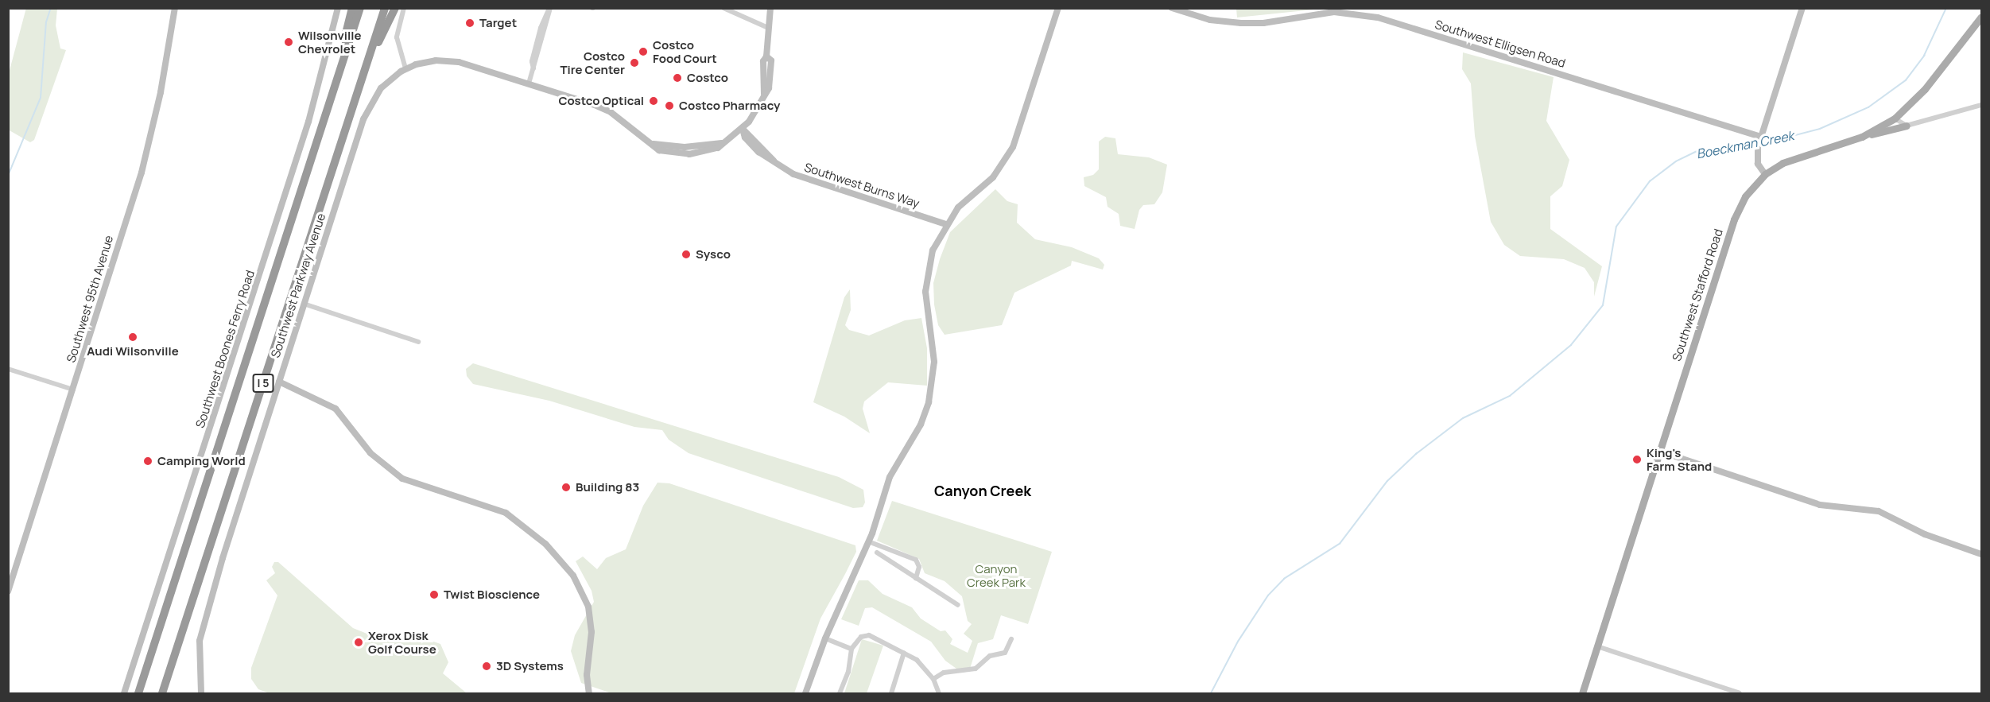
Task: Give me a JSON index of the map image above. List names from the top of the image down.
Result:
{
  "streets": {
    "highway": ["I 5"],
    "main road": ["Southwest Stafford Road"],
    "street": [
      "Southwest Elligsen Road",
      "Southwest Burns Way",
      "Southwest Parkway Avenue",
      "Southwest 95th Avenue",
      "Southwest Boones Ferry Road"
    ]
  },
  "districts": ["Canyon Creek"],
  "water": ["Boeckman Creek"],
  "parks": ["Canyon Creek Park"],
  "places": [
    "Target",
    "Wilsonville Chevrolet",
    "Costco Food Court",
    "Costco Tire Center",
    "Costco",
    "Costco Optical",
    "Costco Pharmacy",
    "Sysco",
    "Audi Wilsonville",
    "King's Farm Stand",
    "Camping World",
    "Building 83",
    "Twist Bioscience",
    "Xerox Disk Golf Course",
    "3D Systems"
  ]
}
